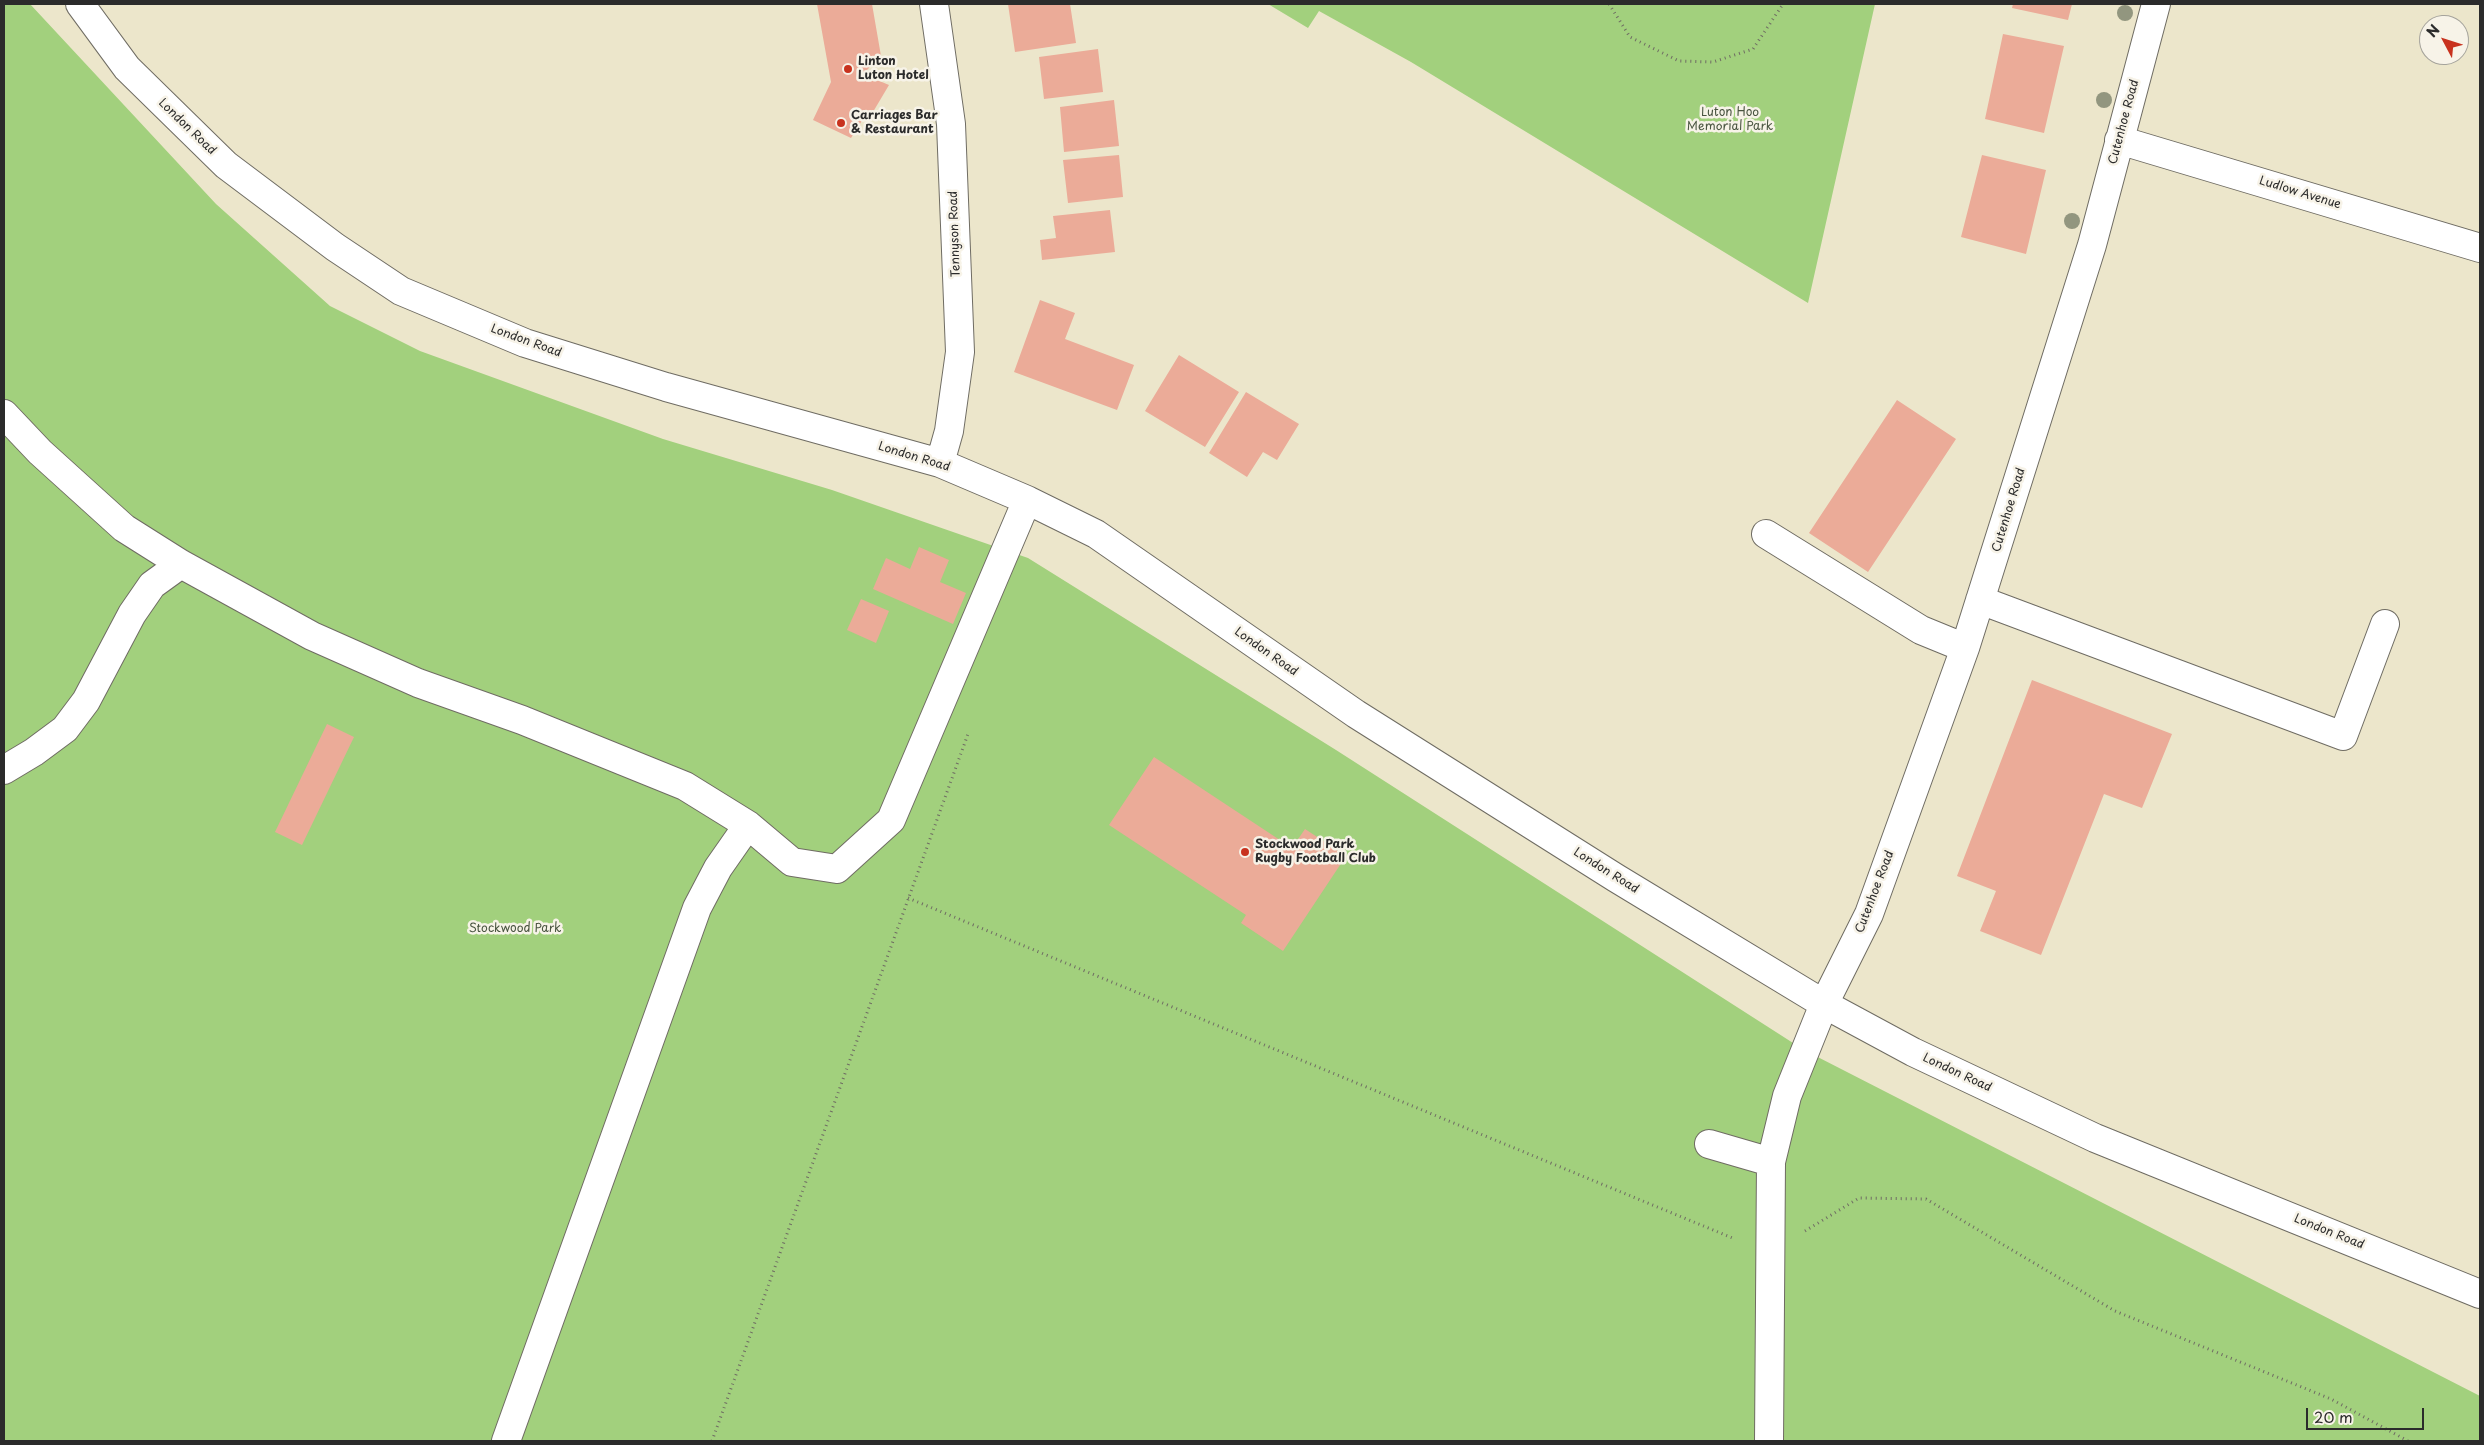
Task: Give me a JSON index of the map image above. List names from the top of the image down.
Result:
{
  "streets": {
    "street": [
      "Cutenhoe Road",
      "London Road",
      "Ludlow Avenue",
      "Tennyson Road"
    ]
  },
  "crossings": [
    ["Cutenhoe Road", "London Road"],
    ["Cutenhoe Road", "Ludlow Avenue"],
    ["London Road", "Tennyson Road"]
  ],
  "parks": ["Luton Hoo Memorial Park", "Stockwood Park"],
  "places": ["Linton Luton Hotel", "Carriages Bar & Restaurant", "Stockwood Park Rugby Football Club"],
  "scale_bar": "20 m",
  "north": "top left"
}
